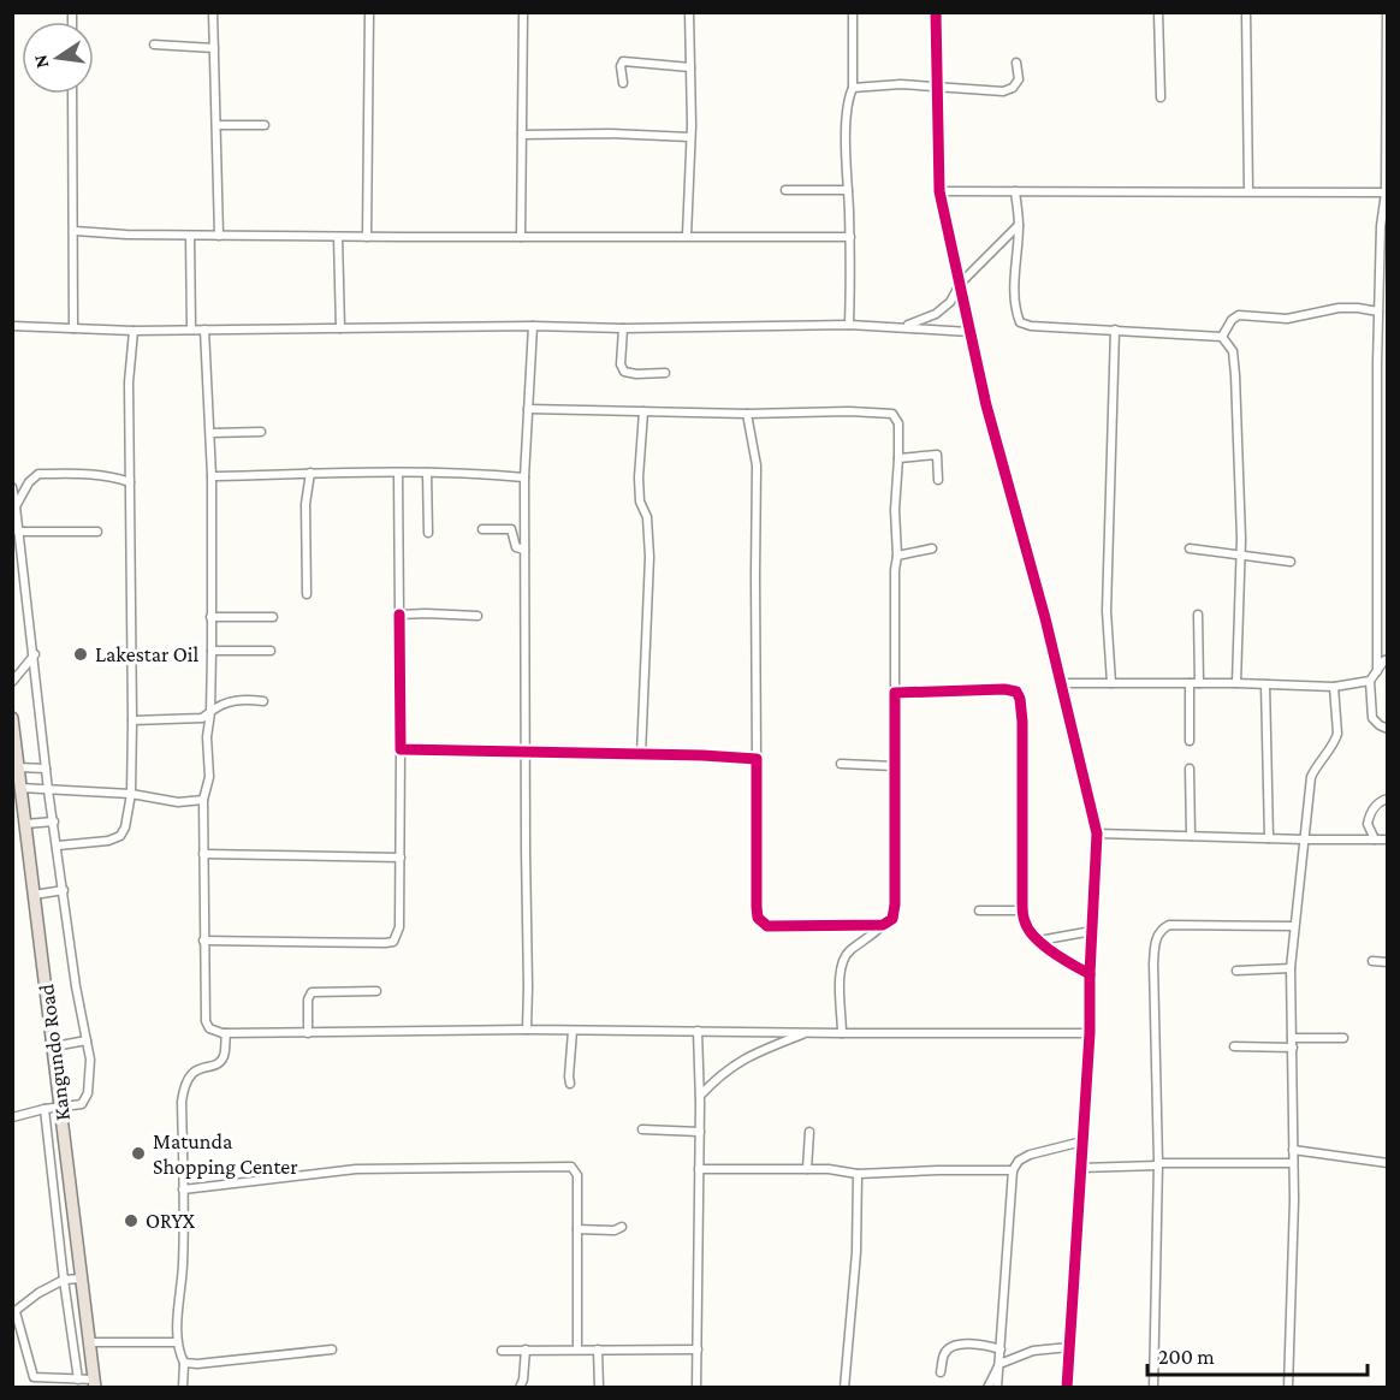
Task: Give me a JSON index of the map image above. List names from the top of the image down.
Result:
{
  "streets": {
    "highway": ["Kangundo Road"]
  },
  "places": ["Lakestar Oil", "Matunda Shopping Center", "ORYX"],
  "scale_bar": "200 m",
  "north": "left"
}
